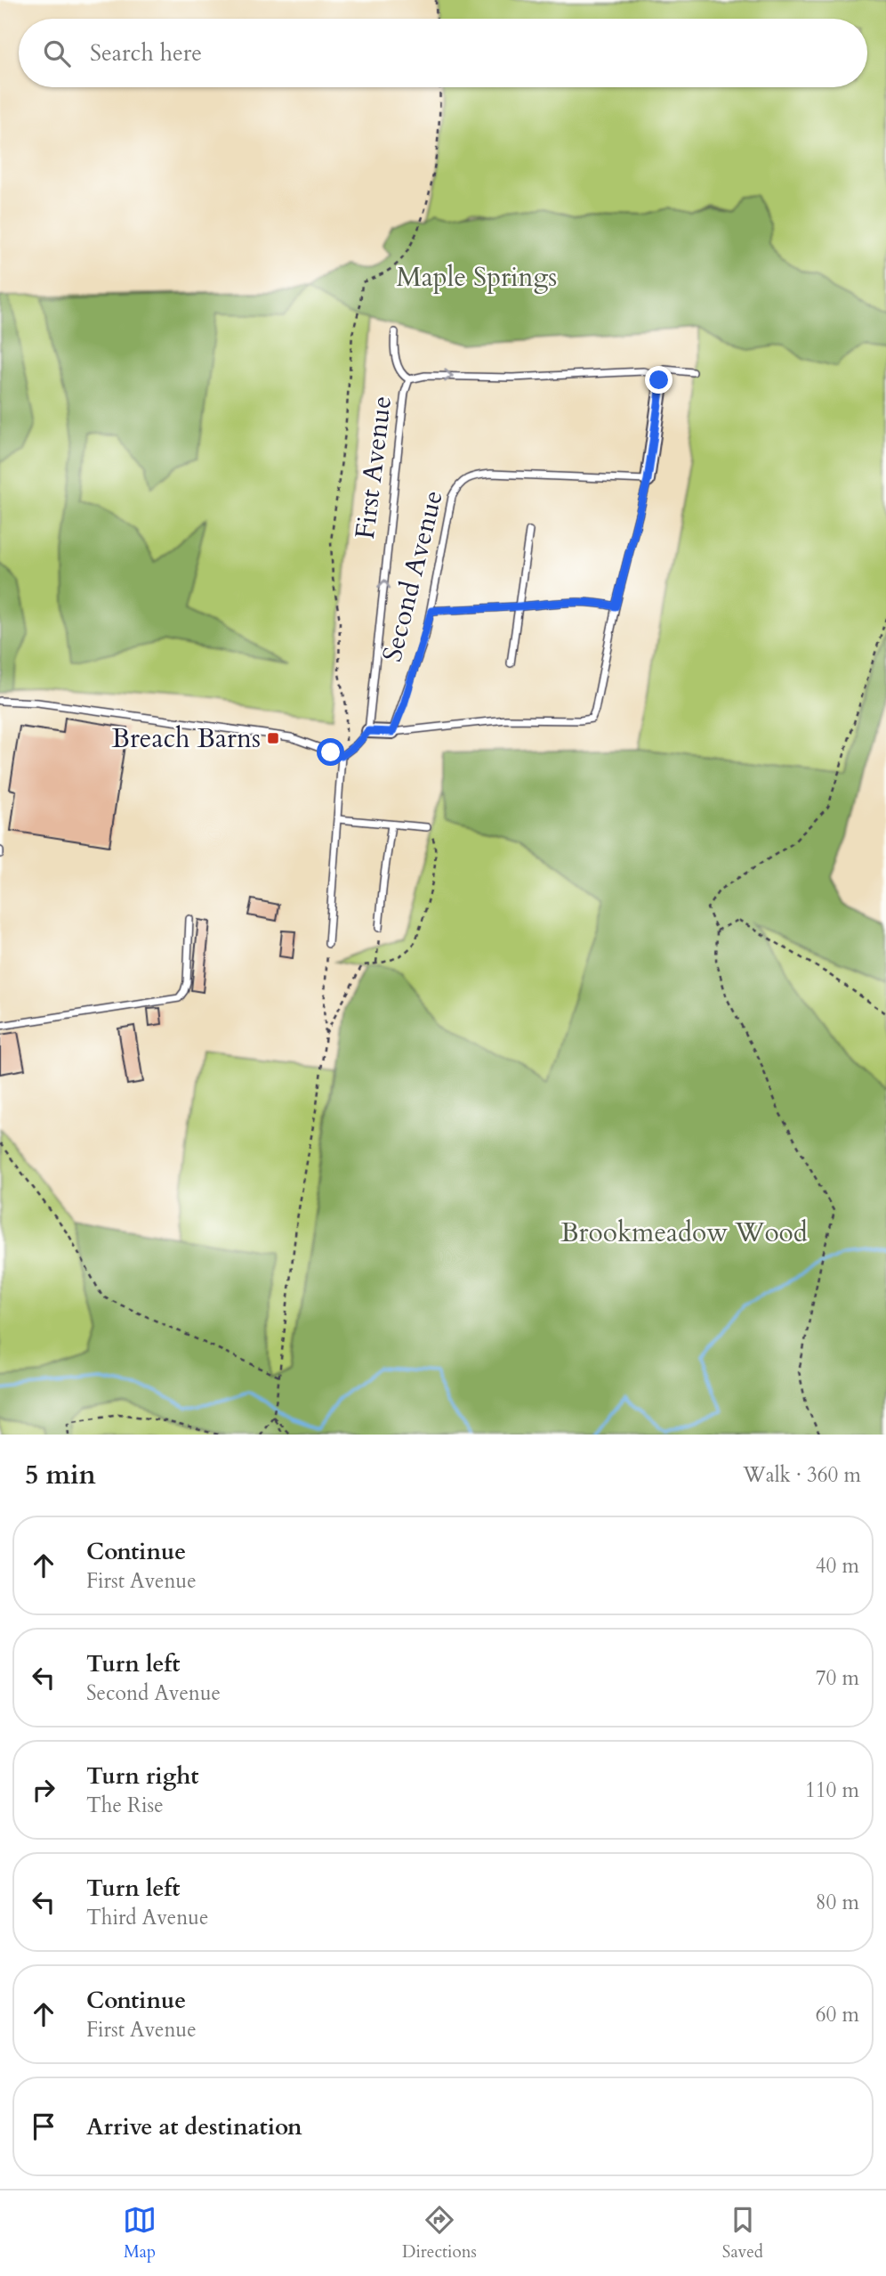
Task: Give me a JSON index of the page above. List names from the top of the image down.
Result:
{
  "streets": {
    "lane": ["First Avenue", "Second Avenue"]
  },
  "parks": ["Maple Springs", "Brookmeadow Wood"],
  "places": {
    "transit": ["Breach Barns"]
  },
  "page": {
    "search": "Search here",
    "heading": ["5 min", "Walk · 360 m"],
    "list": [
      ["Continue", "First Avenue", "40 m"],
      ["Turn left", "Second Avenue", "70 m"],
      ["Turn right", "The Rise", "110 m"],
      ["Turn left", "Third Avenue", "80 m"],
      ["Continue", "First Avenue", "60 m"],
      "Arrive at destination"
    ],
    "nav": ["Map", "Directions", "Saved"]
  }
}
